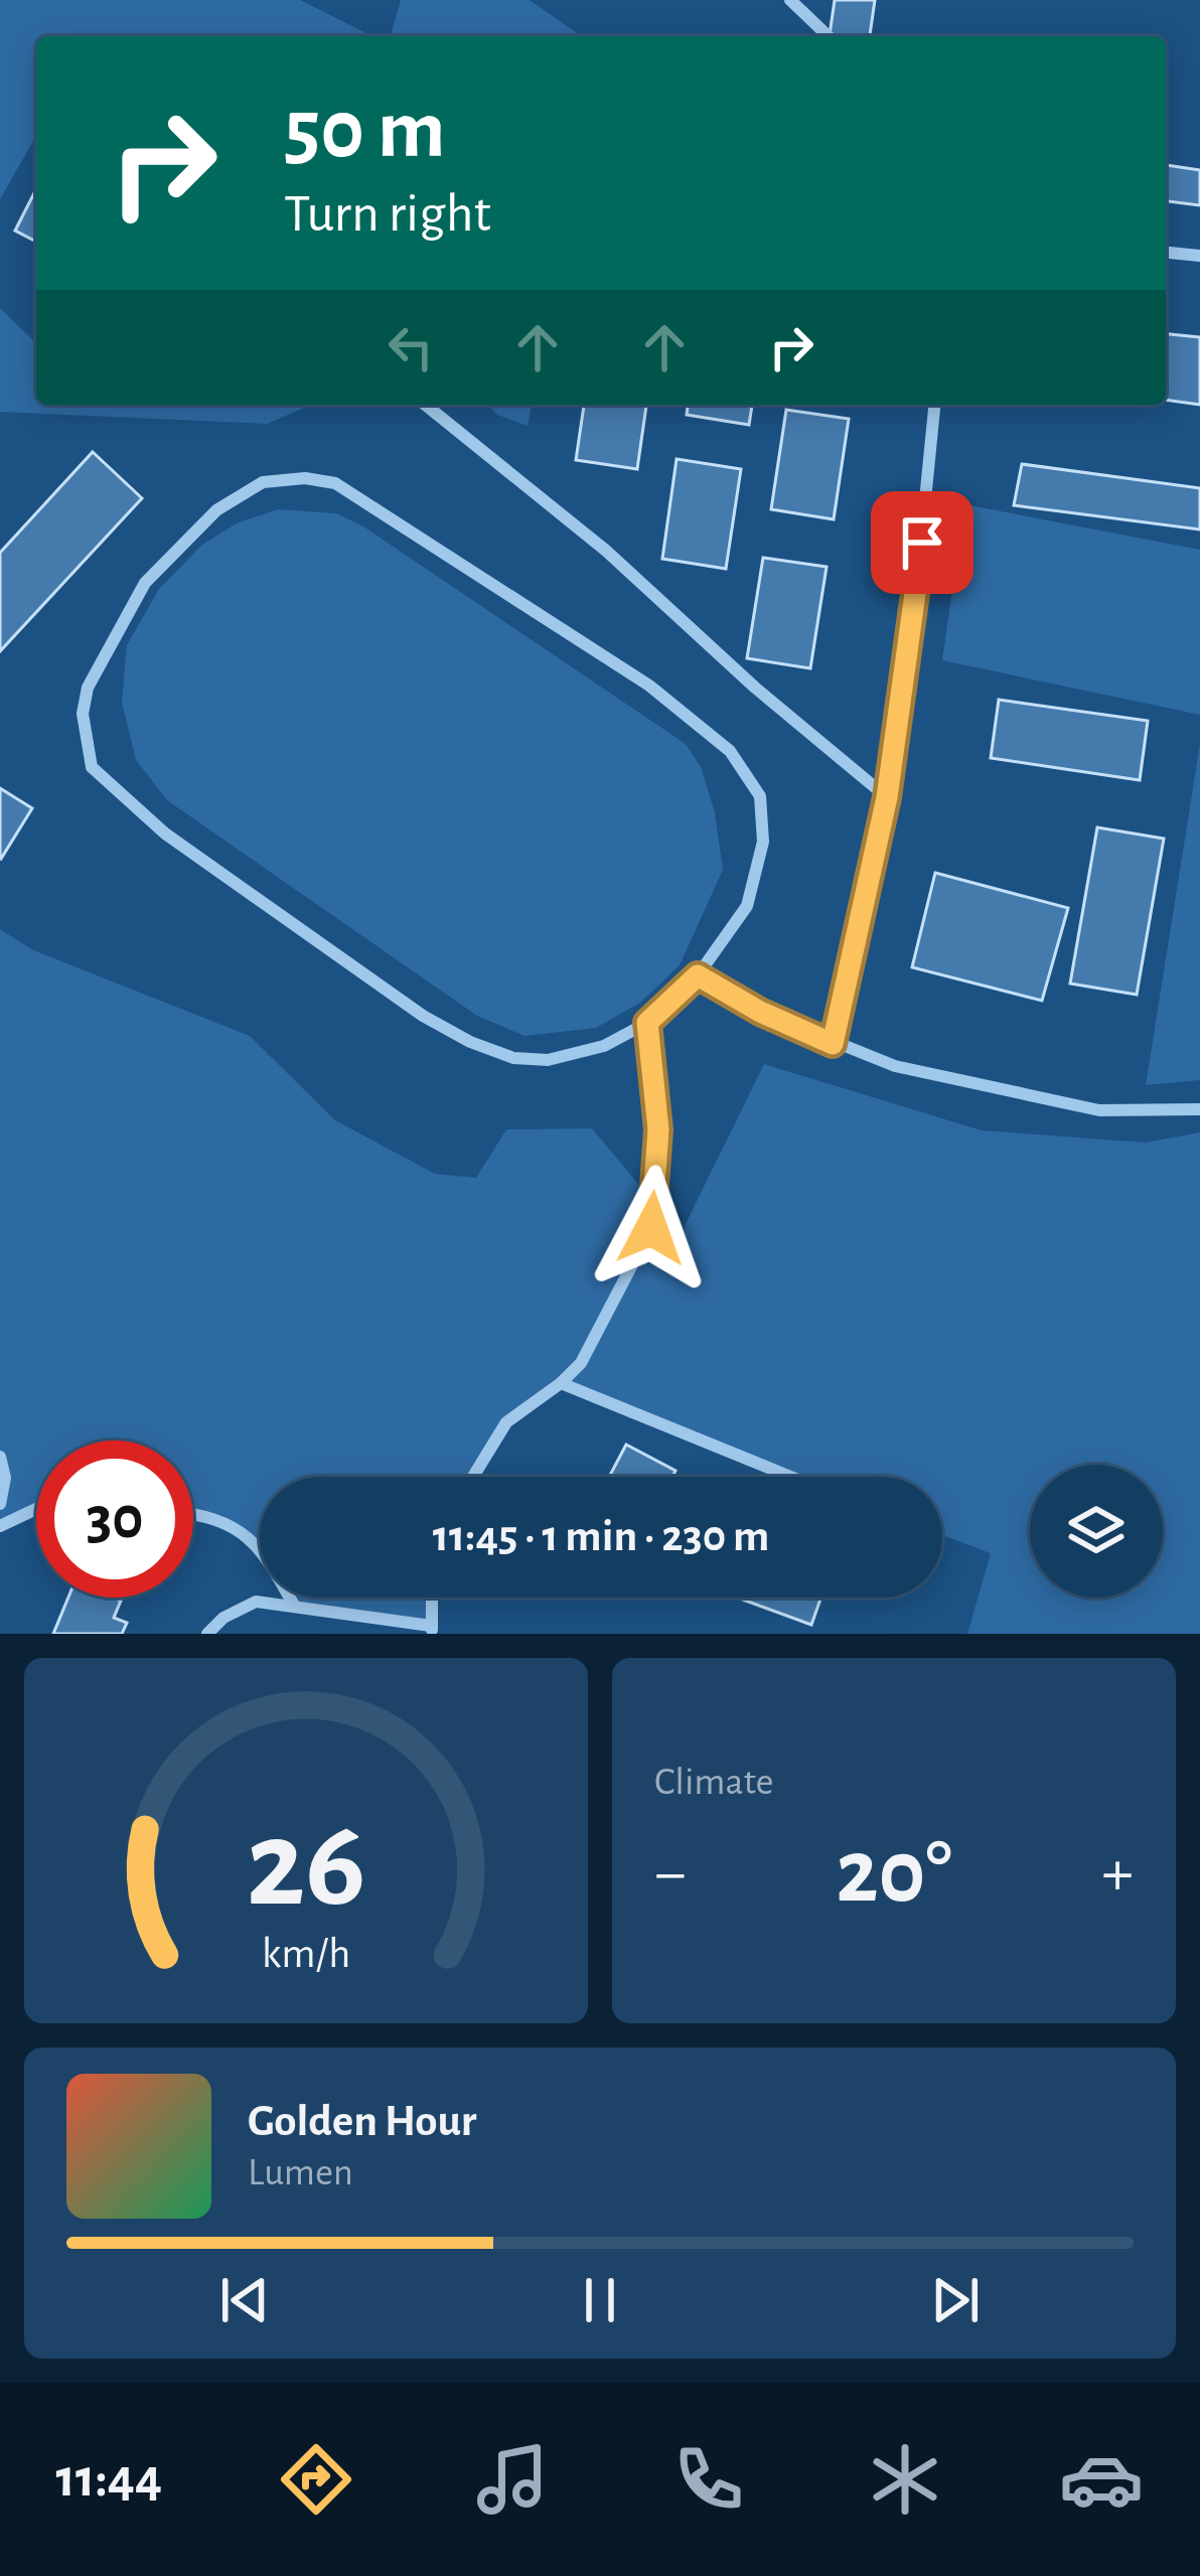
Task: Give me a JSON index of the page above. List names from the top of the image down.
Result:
{
  "page": {
    "turn": ["50 m", "Turn right"],
    "limit": "30",
    "trip": "11:45 · 1 min · 230 m",
    "tile": "Climate",
    "heat": ["−", "20°", "+"],
    "song": ["Golden Hour", "Lumen"],
    "tabs": "11:44",
    "gauge": ["26", "km/h"]
  }
}
